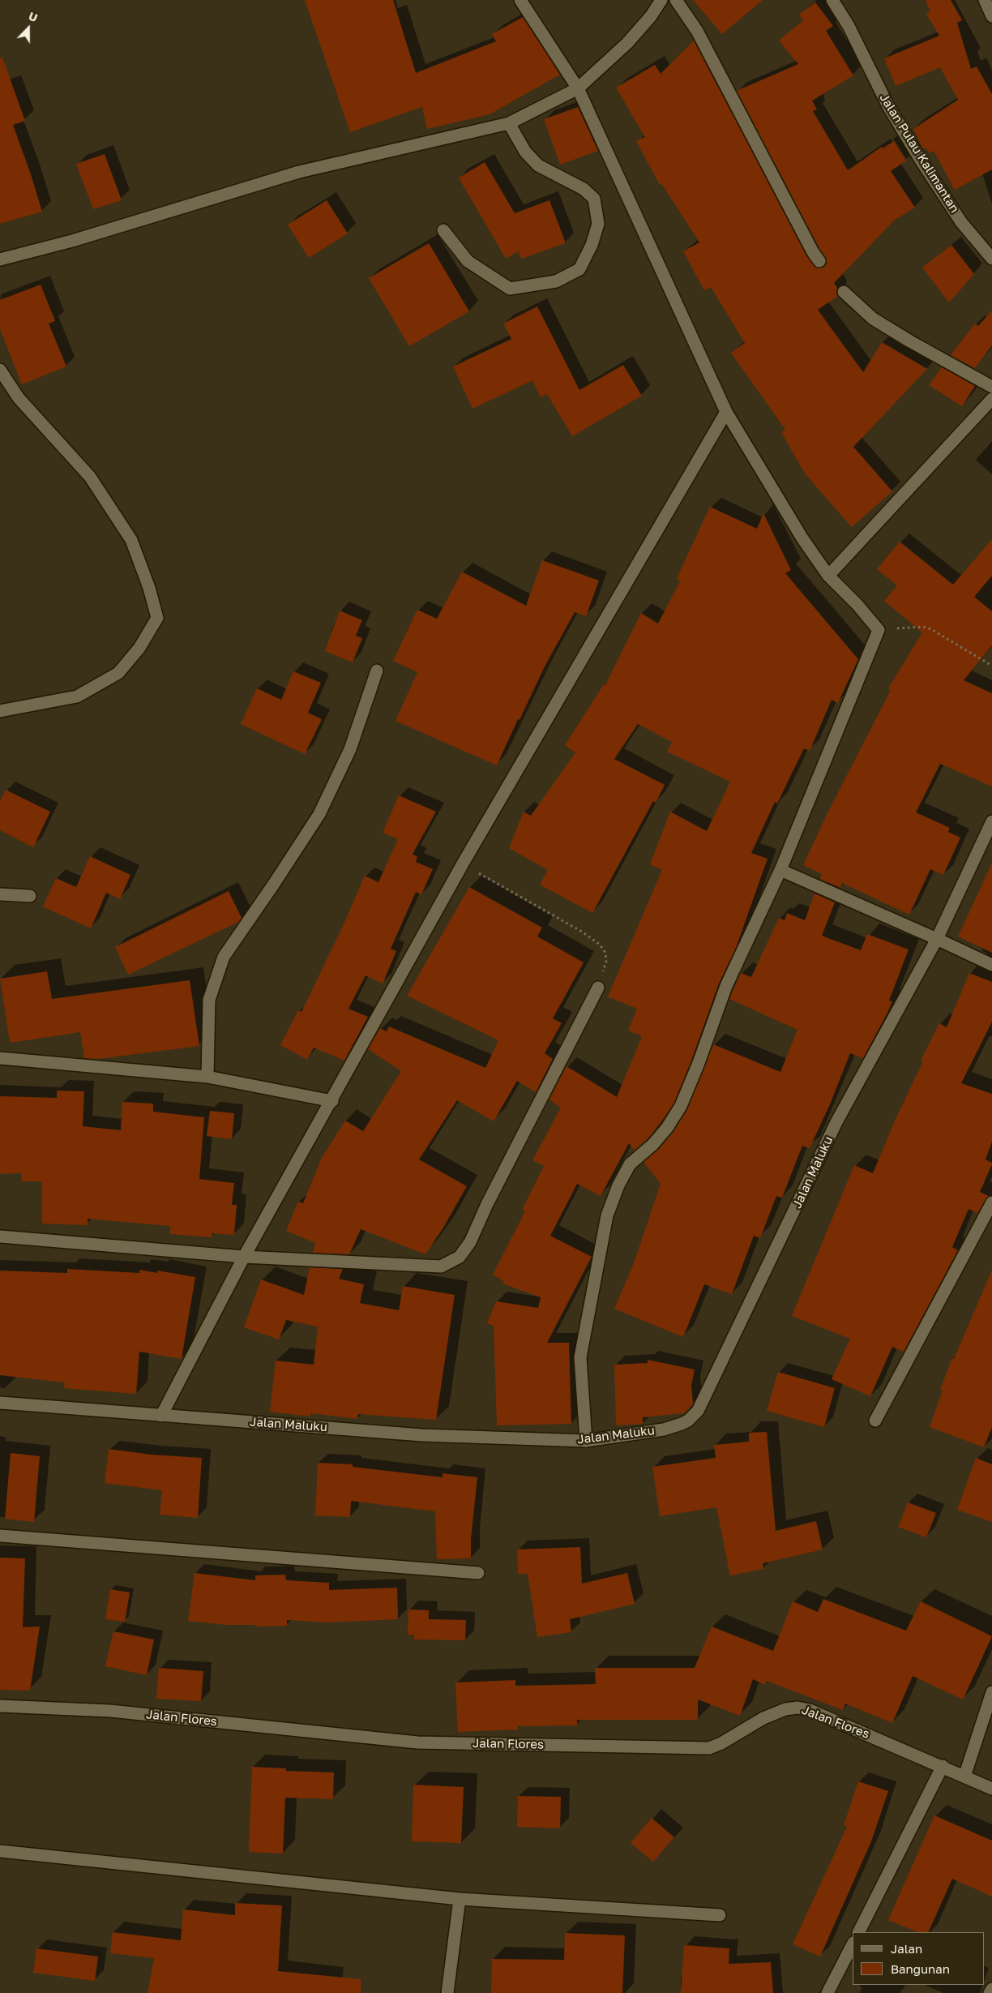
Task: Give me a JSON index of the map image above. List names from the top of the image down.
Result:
{
  "streets": {
    "street": ["Jalan Pulau Kalimantan", "Jalan Maluku", "Jalan Flores"]
  },
  "legend": ["Jalan", "Bangunan"],
  "north": "top"
}
